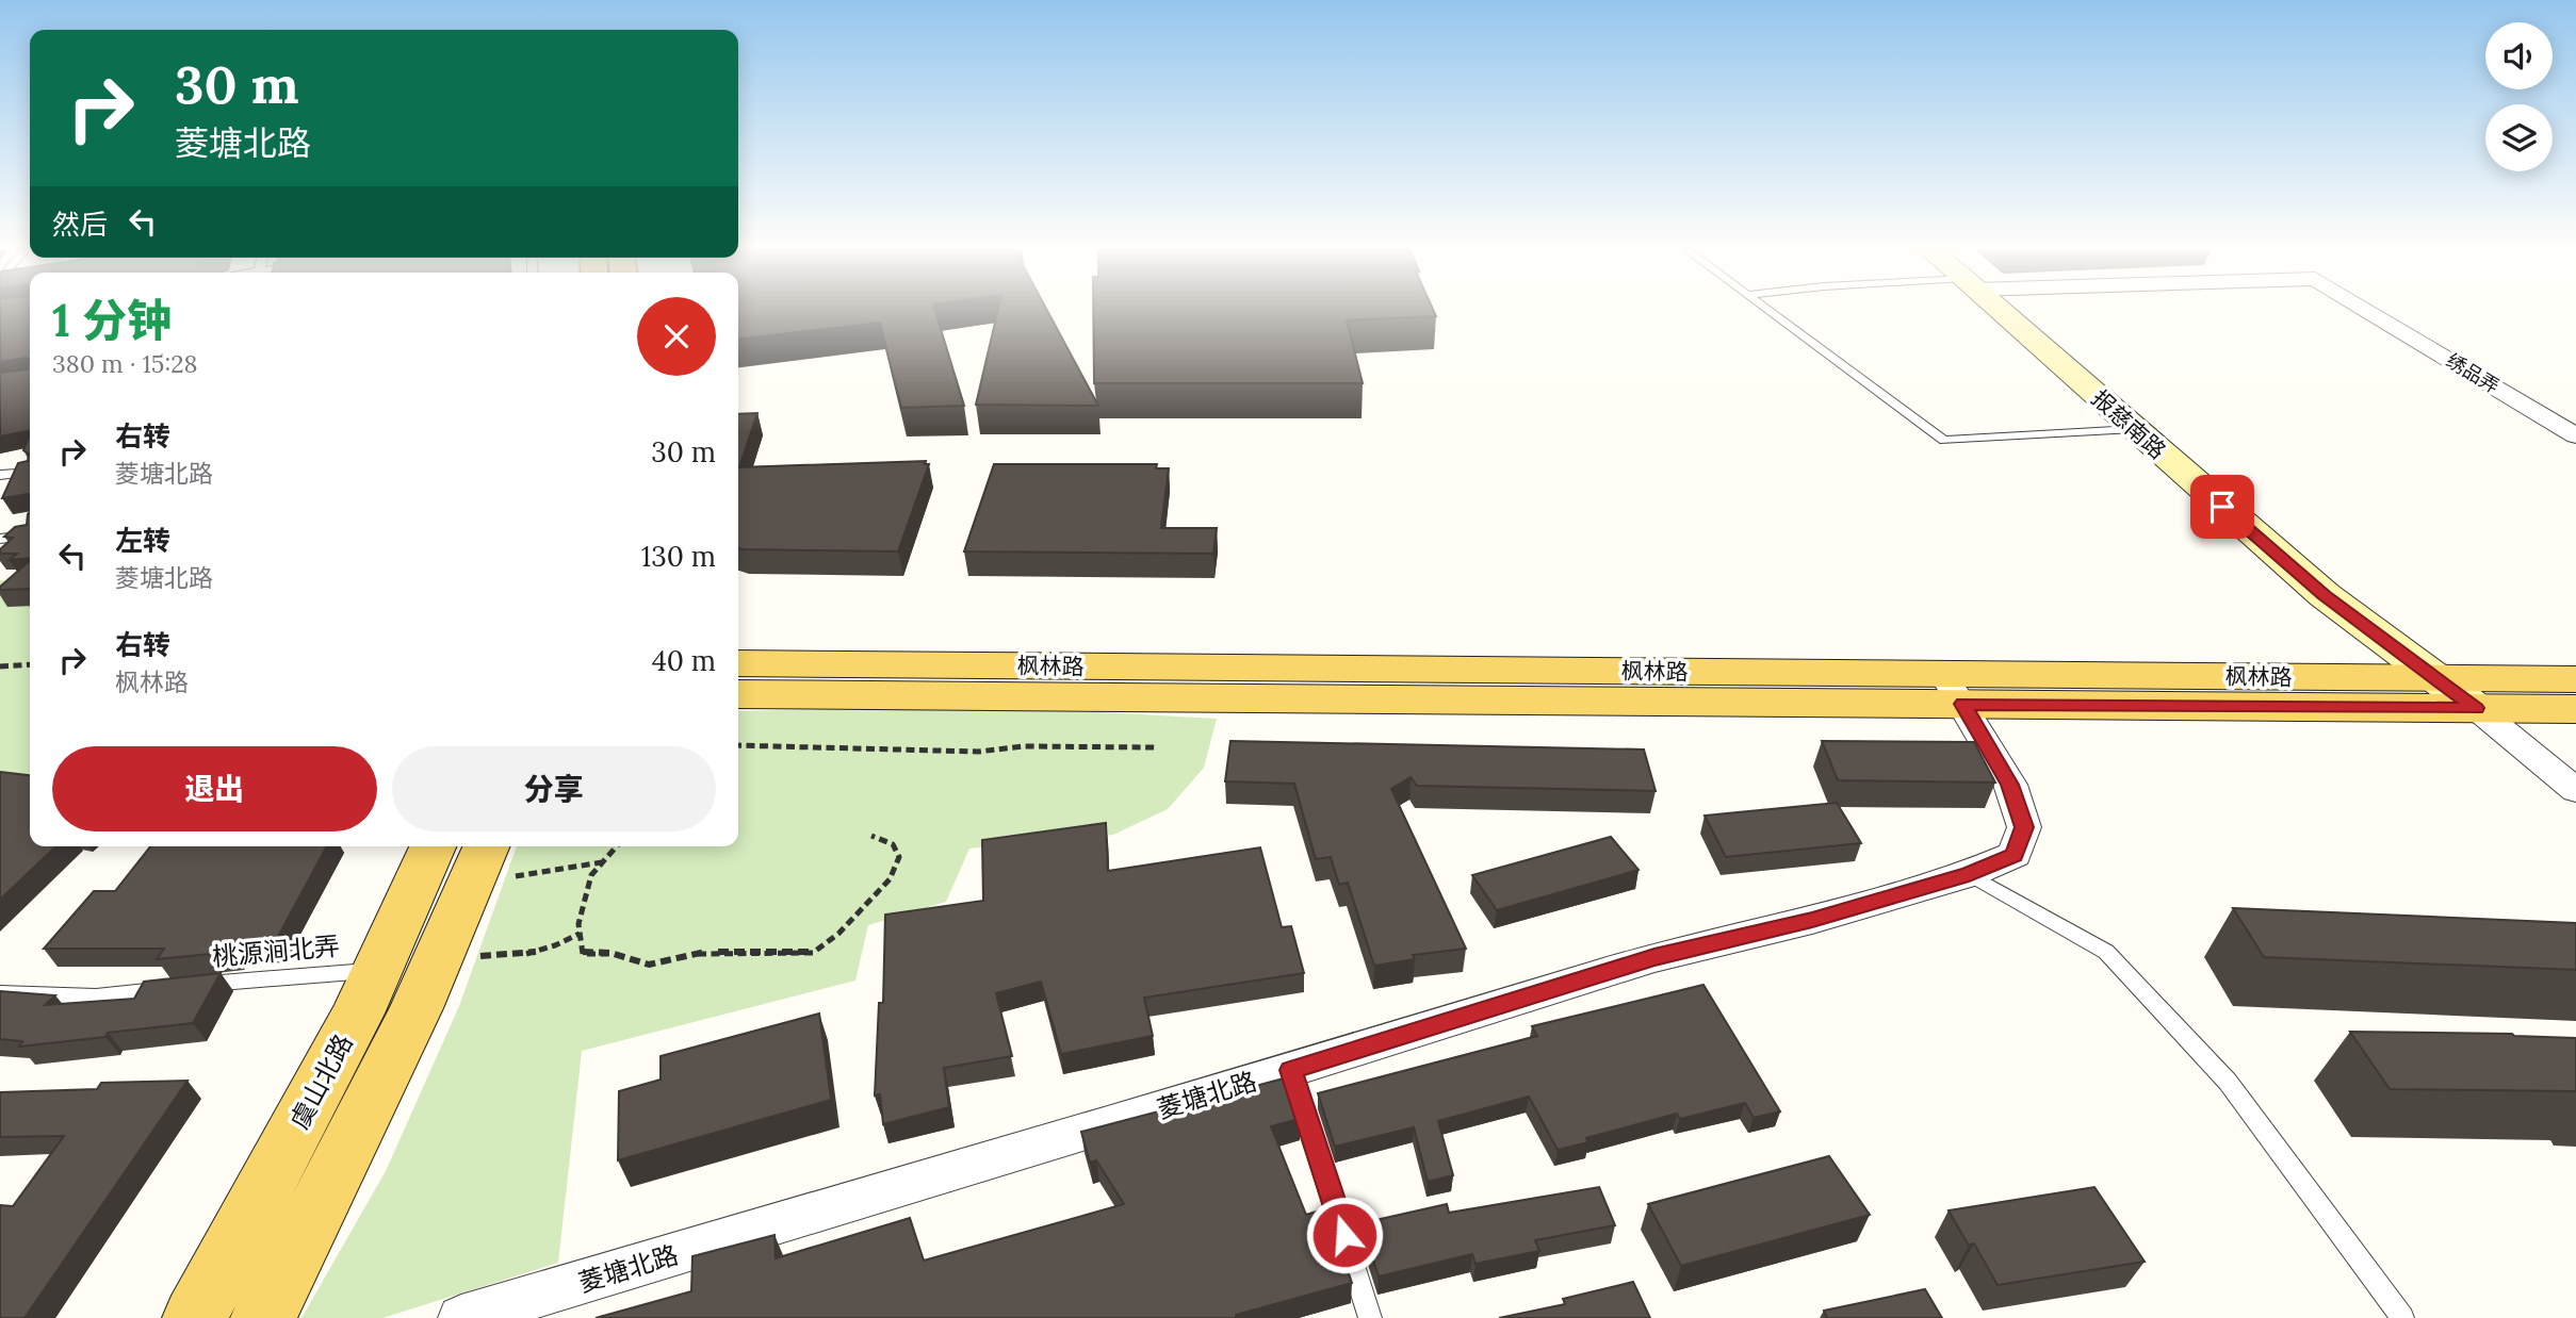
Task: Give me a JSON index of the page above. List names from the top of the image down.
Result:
{
  "streets": {
    "main road": ["枫林路", "虞山北路"],
    "street": ["绣品弄", "报慈南路", "菱塘北路"],
    "lane": ["桃源涧北弄"]
  },
  "crossings": [
    ["报慈南路", "枫林路"],
    ["枫林路", "菱塘北路"],
    ["桃源涧北弄", "虞山北路"]
  ],
  "page": {
    "turn": ["30 m", "菱塘北路"],
    "then": "然后",
    "heading": ["1 分钟", "380 m · 15:28"],
    "list": [
      {
        "name": "右转",
        "note": "菱塘北路",
        "value": "30 m"
      },
      {
        "name": "左转",
        "note": "菱塘北路",
        "value": "130 m"
      },
      {
        "name": "右转",
        "note": "枫林路",
        "value": "40 m"
      }
    ],
    "buttons": ["退出", "分享"]
  }
}
